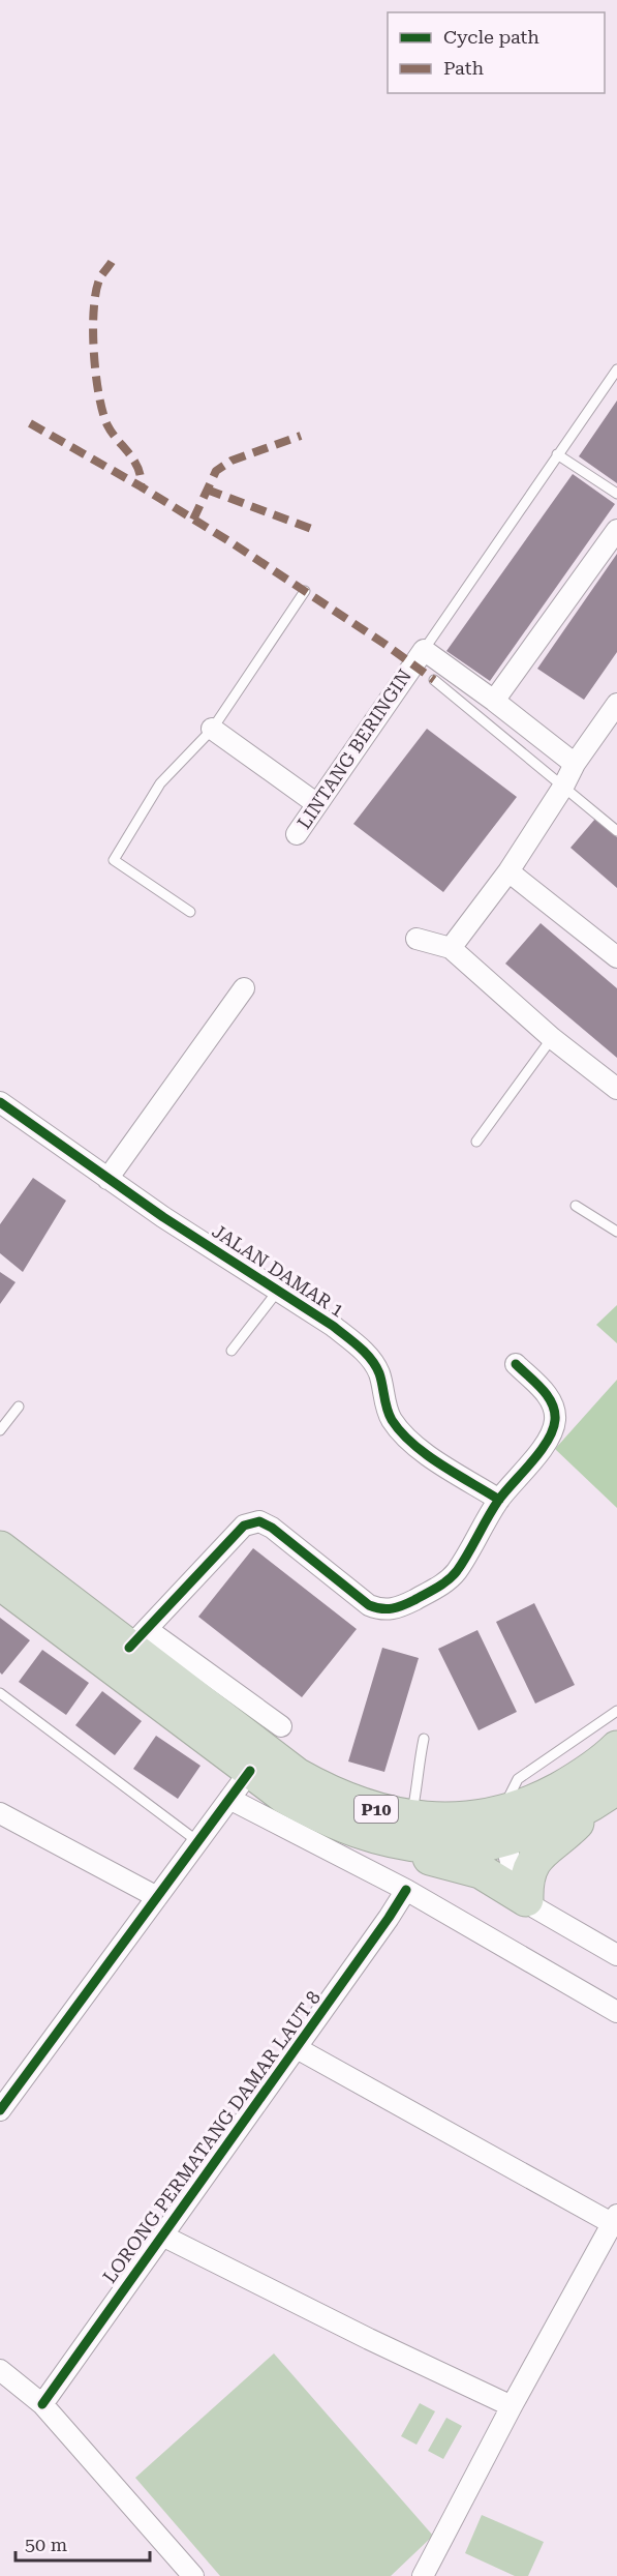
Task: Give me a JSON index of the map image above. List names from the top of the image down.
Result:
{
  "streets": {
    "highway": ["P10"],
    "street": ["LINTANG BERINGIN", "JALAN DAMAR 1", "LORONG PERMATANG DAMAR LAUT 8"]
  },
  "legend": ["Cycle path", "Path"],
  "scale_bar": "50 m"
}
